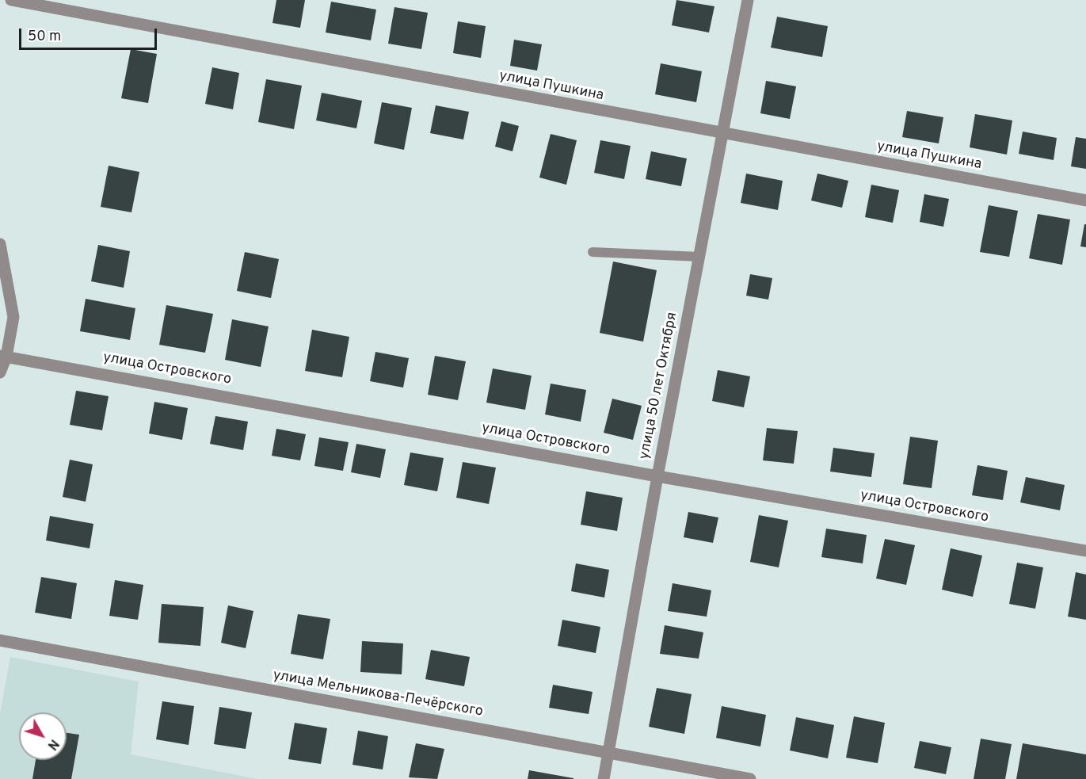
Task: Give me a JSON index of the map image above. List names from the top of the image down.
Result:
{
  "streets": {
    "street": [
      "улица Пушкина",
      "улица Островского",
      "улица 50 лет Октября",
      "улица Мельникова-Печёрского"
    ]
  },
  "crossings": [
    ["улица Пушкина", "улица 50 лет Октября"],
    ["улица Островского", "улица 50 лет Октября"],
    ["улица 50 лет Октября", "улица Мельникова-Печёрского"]
  ],
  "scale_bar": "50 m",
  "north": "bottom right"
}
